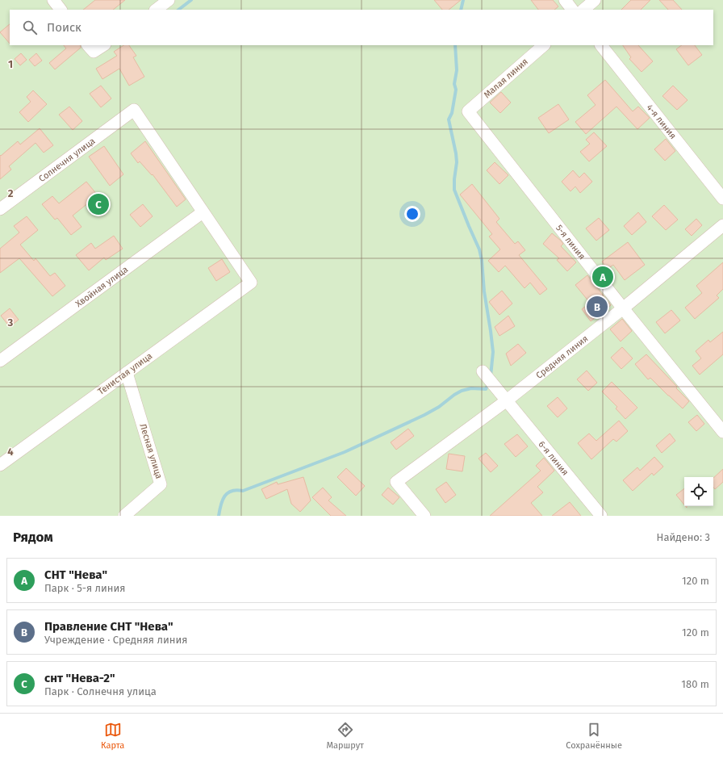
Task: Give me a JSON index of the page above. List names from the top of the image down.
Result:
{
  "streets": {
    "street": [
      "Малая линия",
      "4-я линия",
      "Солнечня улица",
      "5-я линия",
      "Хвойная улица",
      "Средняя линия",
      "Тенистая улица",
      "Лесная улица",
      "6-я линия"
    ]
  },
  "crossings": [
    ["Малая линия", "5-я линия"],
    ["Солнечня улица", "Хвойная улица"],
    ["Солнечня улица", "Тенистая улица"],
    ["5-я линия", "Средняя линия"],
    ["Хвойная улица", "Тенистая улица"],
    ["Средняя линия", "6-я линия"],
    ["Тенистая улица", "Лесная улица"]
  ],
  "page": {
    "search": "Поиск",
    "pins": ["C", "A", "B"],
    "heading": ["Рядом", "Найдено: 3"],
    "list": [
      {
        "mark": "A",
        "name": "СНТ \"Нева\"",
        "note": "Парк · 5-я линия",
        "value": "120 m"
      },
      {
        "mark": "B",
        "name": "Правление СНТ \"Нева\"",
        "note": "Учреждение · Средняя линия",
        "value": "120 m"
      },
      {
        "mark": "C",
        "name": "снт \"Нева-2\"",
        "note": "Парк · Солнечня улица",
        "value": "180 m"
      }
    ],
    "nav": ["Карта", "Маршрут", "Сохранённые"]
  },
  "grid": {
    "rows": [
      "1",
      "2",
      "3",
      "4"
    ]
  }
}
